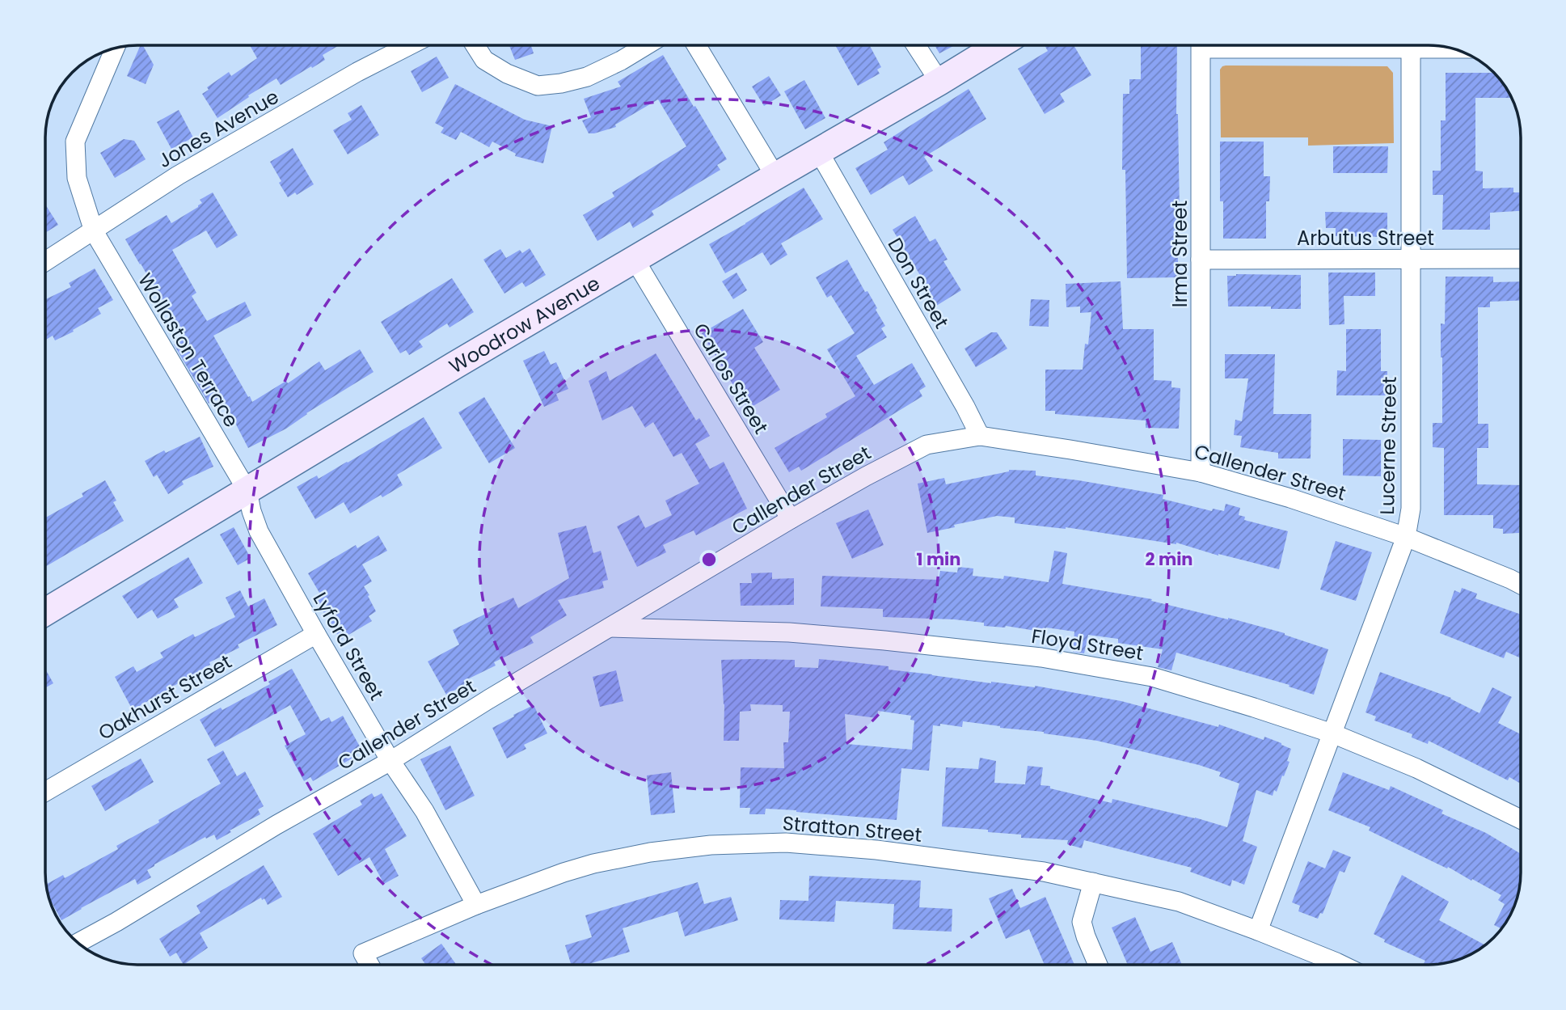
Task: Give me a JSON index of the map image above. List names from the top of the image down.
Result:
{
  "streets": {
    "street": [
      "Jones Avenue",
      "Arbutus Street",
      "Irma Street",
      "Don Street",
      "Woodrow Avenue",
      "Wollaston Terrace",
      "Carlos Street",
      "Lucerne Street",
      "Callender Street",
      "Floyd Street",
      "Lyford Street",
      "Oakhurst Street",
      "Stratton Street"
    ]
  },
  "crossings": [
    ["Jones Avenue", "Wollaston Terrace"],
    ["Arbutus Street", "Irma Street"],
    ["Arbutus Street", "Lucerne Street"],
    ["Irma Street", "Callender Street"],
    ["Don Street", "Woodrow Avenue"],
    ["Don Street", "Callender Street"],
    ["Woodrow Avenue", "Wollaston Terrace"],
    ["Woodrow Avenue", "Carlos Street"],
    ["Woodrow Avenue", "Lyford Street"],
    ["Wollaston Terrace", "Lyford Street"],
    ["Carlos Street", "Callender Street"],
    ["Lucerne Street", "Callender Street"],
    ["Lucerne Street", "Floyd Street"],
    ["Lucerne Street", "Stratton Street"],
    ["Callender Street", "Floyd Street"],
    ["Callender Street", "Lyford Street"],
    ["Lyford Street", "Oakhurst Street"],
    ["Lyford Street", "Stratton Street"]
  ],
  "rings": ["1 min", "2 min"]
}
